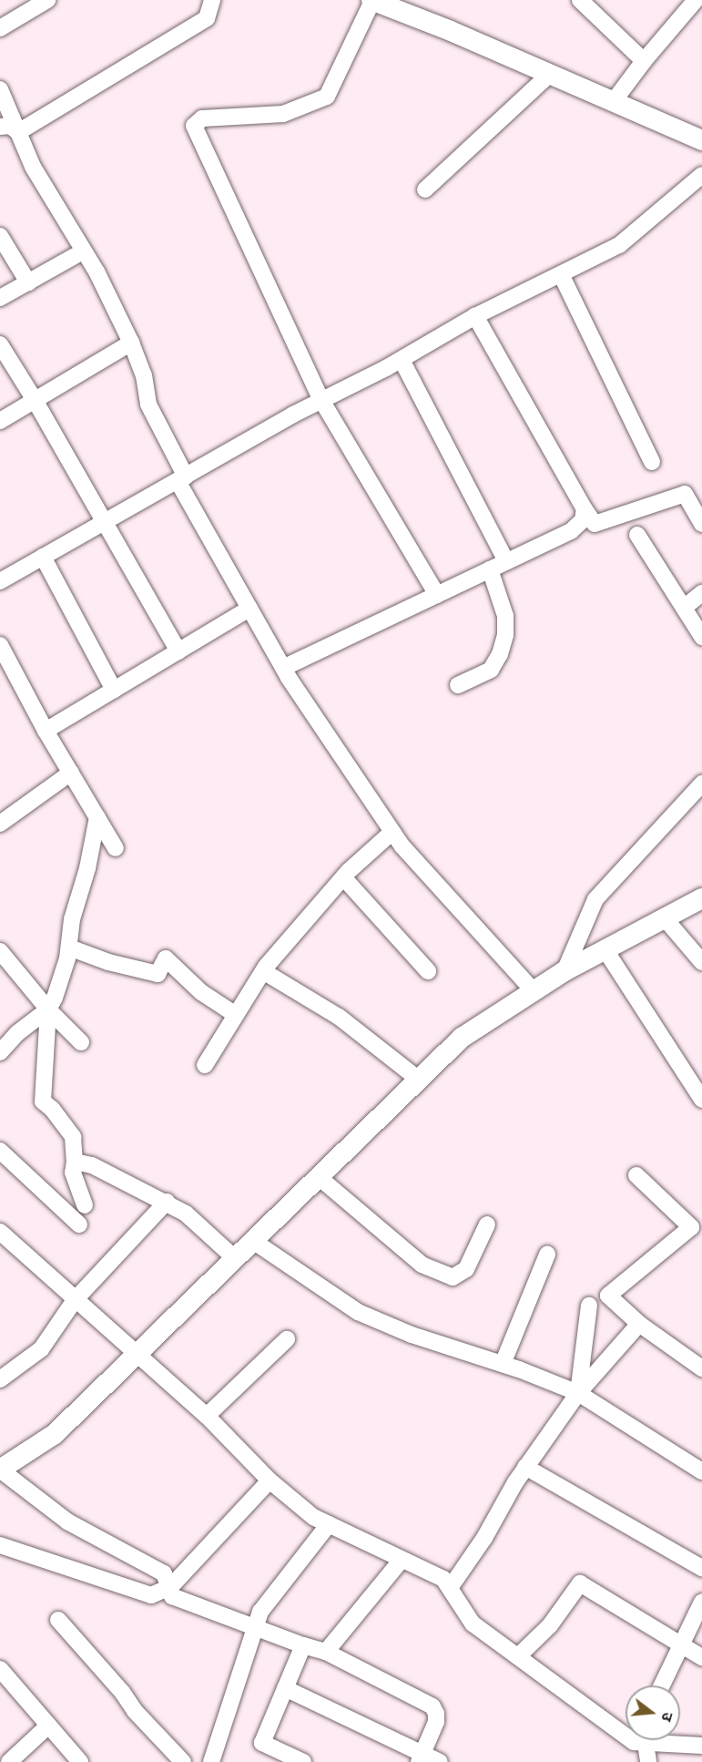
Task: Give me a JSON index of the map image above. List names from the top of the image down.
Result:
{
  "north": "right"
}
